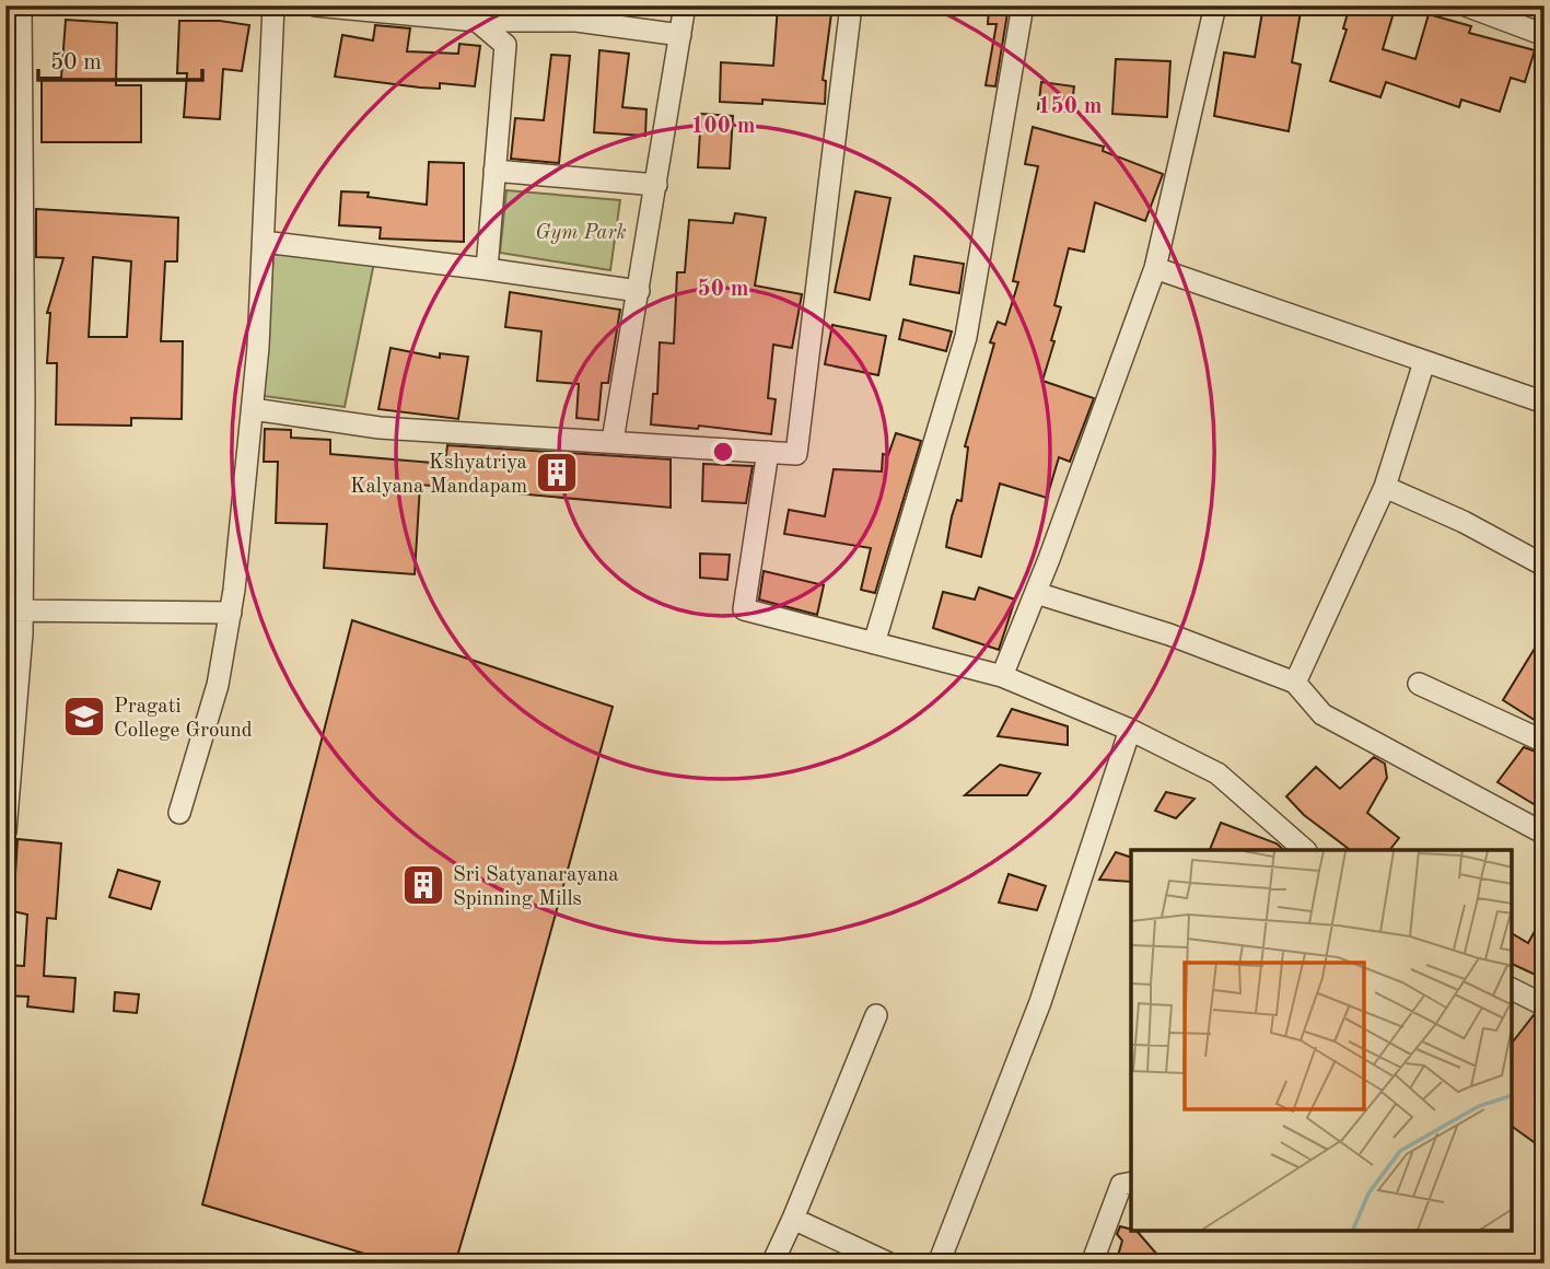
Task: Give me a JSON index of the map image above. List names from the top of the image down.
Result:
{
  "parks": ["Gym Park"],
  "places": {
    "building": ["Kshyatriya Kalyana Mandapam", "Sri Satyanarayana Spinning Mills"],
    "school or university": ["Pragati College Ground"]
  },
  "scale_bar": "50 m",
  "rings": ["150 m", "100 m", "50 m"]
}
